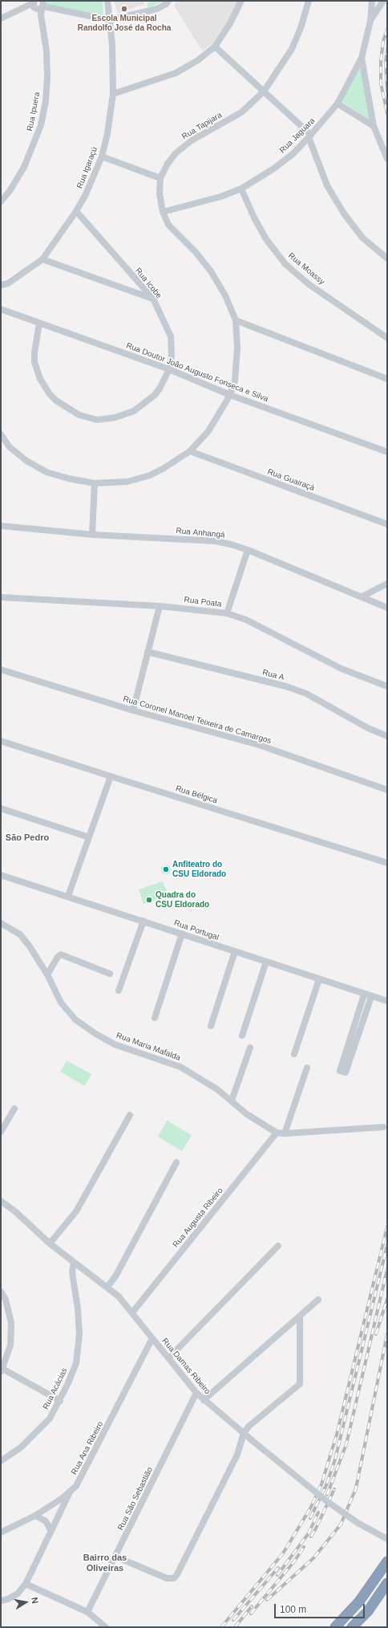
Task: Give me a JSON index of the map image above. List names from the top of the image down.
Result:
{
  "streets": {
    "street": [
      "Rua Ipuera",
      "Rua Tapijara",
      "Rua Jaguara",
      "Rua Igaraçú",
      "Rua Moassy",
      "Rua Icobe",
      "Rua Doutor João Augusto Fonseca e Silva",
      "Rua Guairaçá",
      "Rua Anhangá",
      "Rua Poata",
      "Rua A",
      "Rua Coronel Manoel Teixeira de Camargos",
      "Rua Bélgica",
      "Rua Portugal",
      "Rua Maria Mafalda",
      "Rua Augusta Ribeiro",
      "Rua Damas Ribeiro",
      "Rua Acácias",
      "Rua Ana Ribeiro",
      "Rua São Sebastião"
    ]
  },
  "crossings": [
    ["Rua Tapijara", "Rua Jaguara"],
    ["Rua Tapijara", "Rua Doutor João Augusto Fonseca e Silva"],
    ["Rua Tapijara", "Rua Guairaçá"],
    ["Rua Jaguara", "Rua Moassy"],
    ["Rua Igaraçú", "Rua Icobe"],
    ["Rua Icobe", "Rua Doutor João Augusto Fonseca e Silva"],
    ["Rua Maria Mafalda", "Rua Augusta Ribeiro"],
    ["Rua Augusta Ribeiro", "Rua Damas Ribeiro"],
    ["Rua Damas Ribeiro", "Rua Acácias"],
    ["Rua Damas Ribeiro", "Rua Ana Ribeiro"],
    ["Rua Damas Ribeiro", "Rua São Sebastião"]
  ],
  "districts": ["São Pedro", "Bairro das Oliveiras"],
  "places": ["Escola Municipal Randolfo José da Rocha", "Anfiteatro do CSU Eldorado", "Quadra do CSU Eldorado"],
  "scale_bar": "100 m",
  "north": "right"
}
